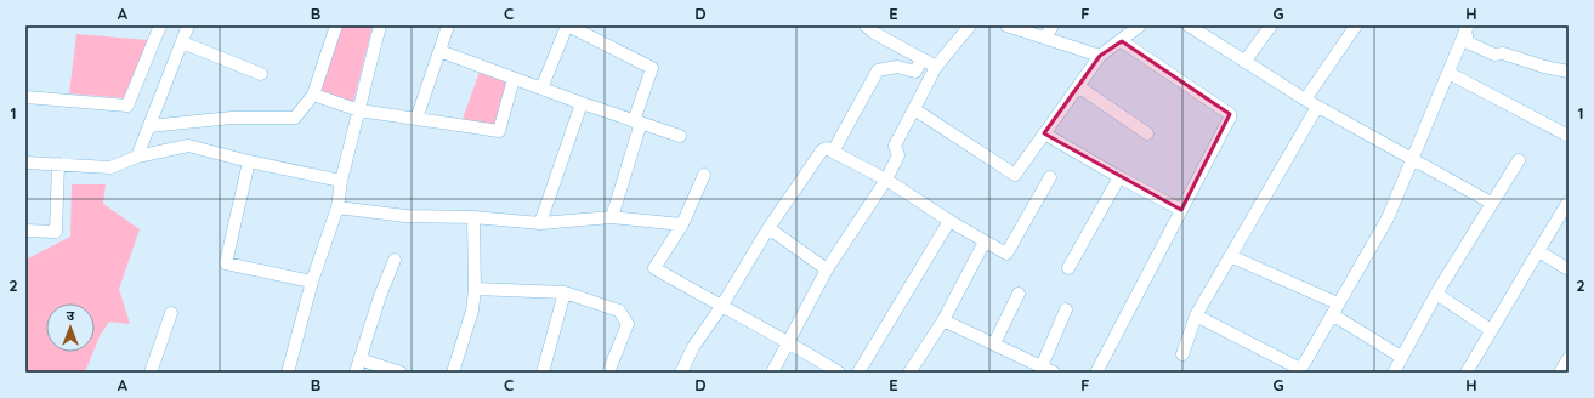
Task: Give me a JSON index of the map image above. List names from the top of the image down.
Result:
{
  "north": "top",
  "grid": {
    "columns": [
      "A",
      "B",
      "C",
      "D",
      "E",
      "F",
      "G",
      "H"
    ],
    "rows": ["1", "2"]
  }
}
